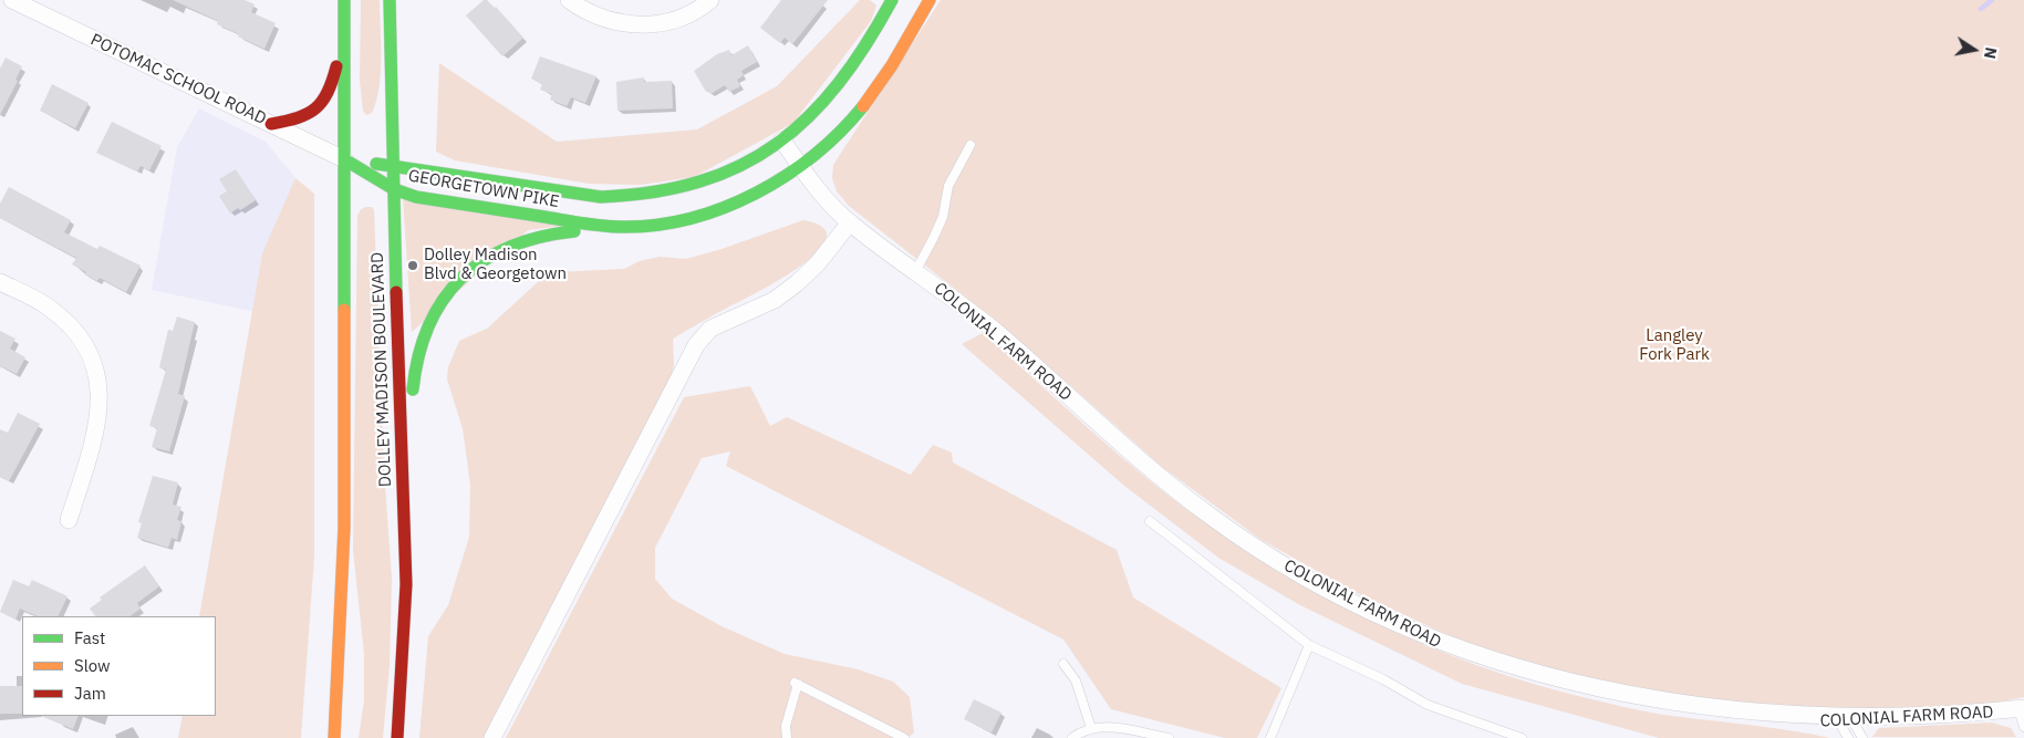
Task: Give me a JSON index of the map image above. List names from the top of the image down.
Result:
{
  "streets": {
    "main road": ["GEORGETOWN PIKE", "DOLLEY MADISON BOULEVARD"],
    "street": ["POTOMAC SCHOOL ROAD", "COLONIAL FARM ROAD"]
  },
  "crossings": [
    ["POTOMAC SCHOOL ROAD", "GEORGETOWN PIKE"],
    ["POTOMAC SCHOOL ROAD", "DOLLEY MADISON BOULEVARD"],
    ["GEORGETOWN PIKE", "COLONIAL FARM ROAD"],
    ["GEORGETOWN PIKE", "DOLLEY MADISON BOULEVARD"]
  ],
  "parks": ["Langley Fork Park"],
  "places": ["Dolley Madison Blvd & Georgetown"],
  "legend": ["Fast", "Slow", "Jam"],
  "north": "right"
}
